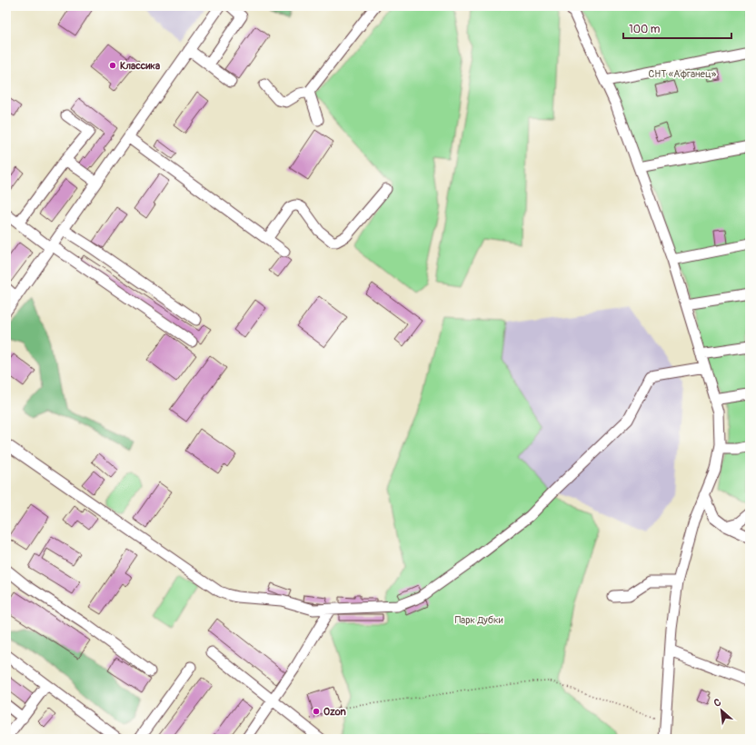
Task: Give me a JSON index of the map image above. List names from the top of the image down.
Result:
{
  "parks": ["СНТ «Афганец»", "Парк Дубки"],
  "places": ["Классика", "Ozon"],
  "scale_bar": "100 m",
  "north": "top left"
}
